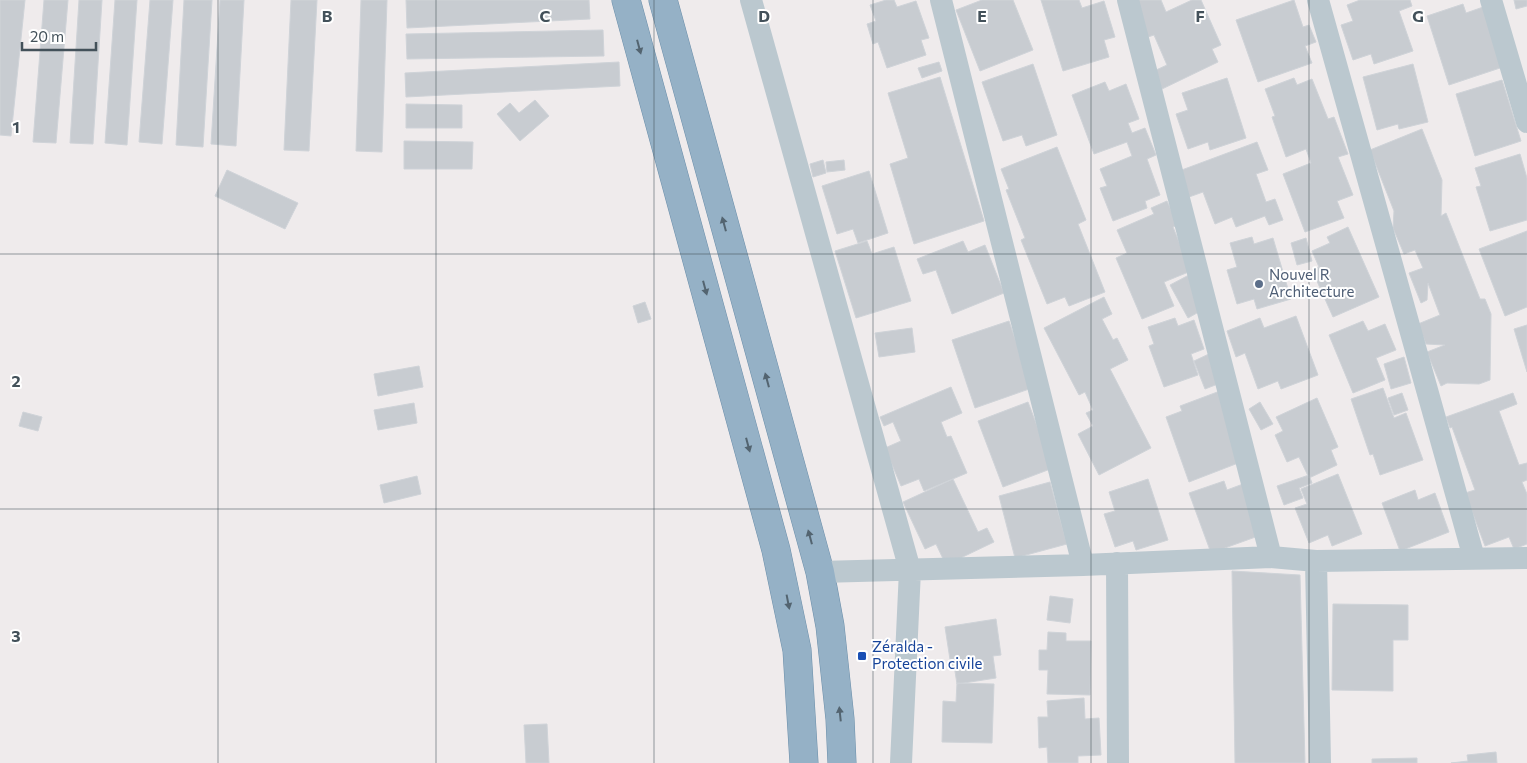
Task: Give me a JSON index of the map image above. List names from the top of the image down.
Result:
{
  "places": {
    "other": ["Nouvel R Architecture"],
    "transit": ["Zéralda - Protection civile"]
  },
  "scale_bar": "20 m",
  "grid": {
    "columns": [
      "B",
      "C",
      "D",
      "E",
      "F",
      "G"
    ],
    "rows": ["1", "2", "3"]
  }
}
